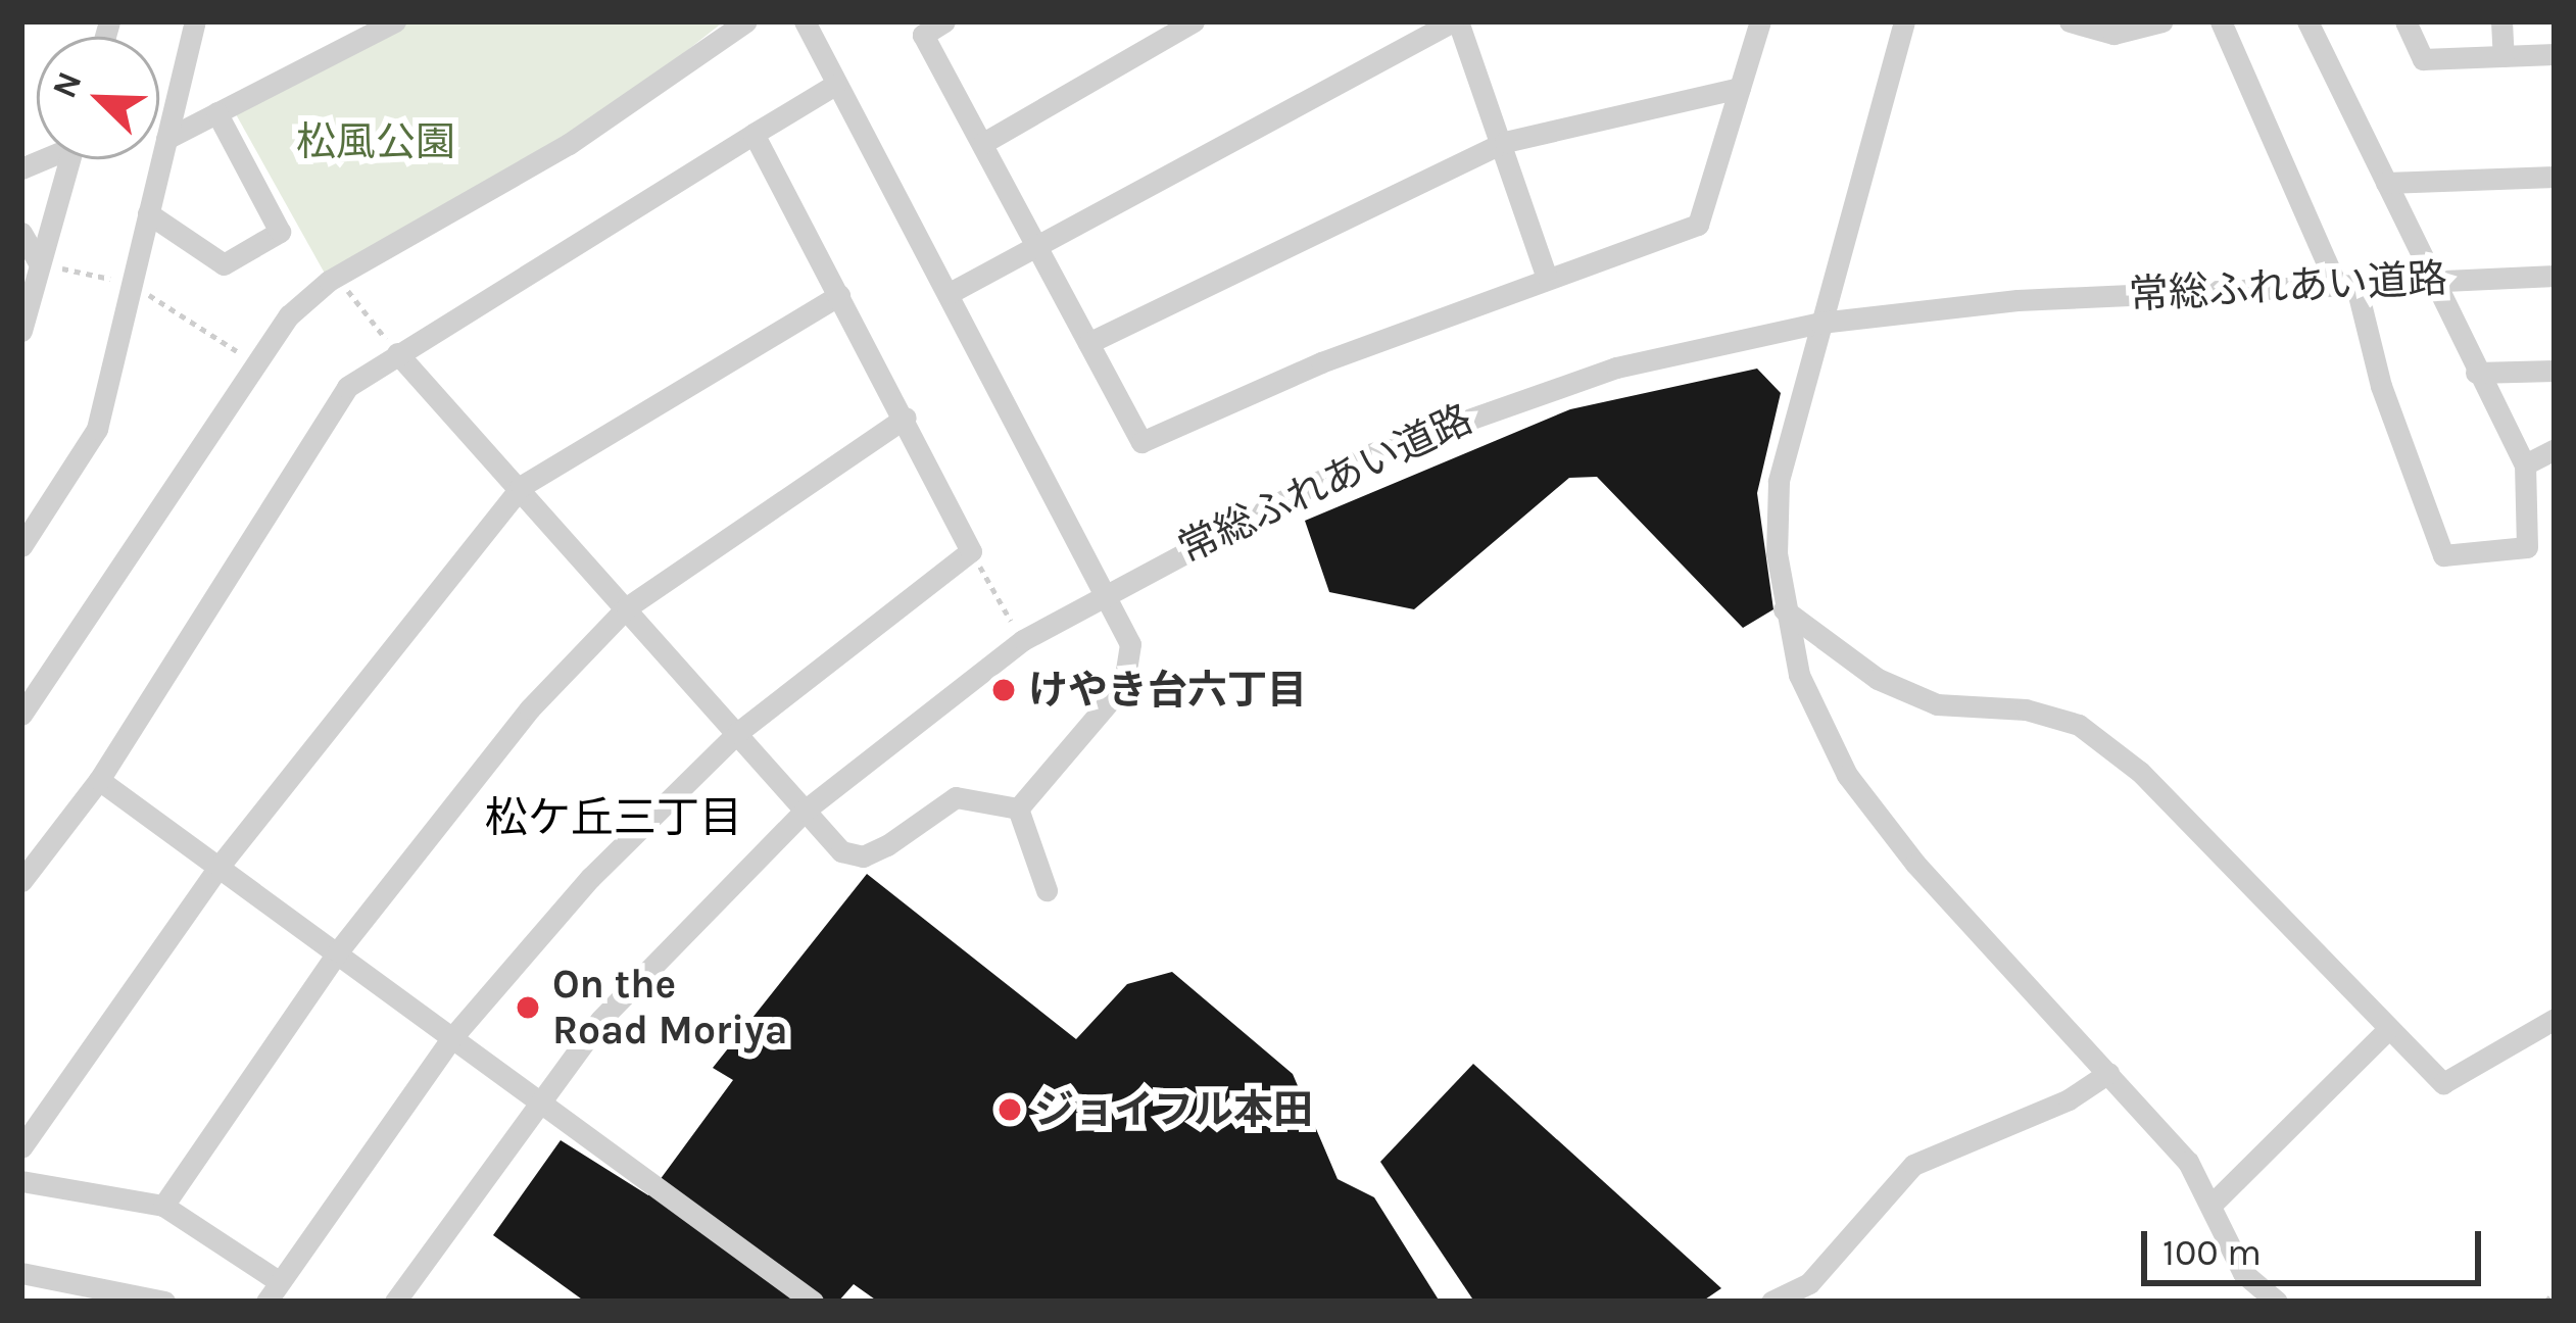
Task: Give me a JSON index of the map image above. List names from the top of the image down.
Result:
{
  "streets": {
    "street": ["常総ふれあい道路"]
  },
  "districts": ["松ケ丘三丁目"],
  "parks": ["松風公園"],
  "places": ["けやき台六丁目", "On the Road Moriya", "ジョイフル本田"],
  "scale_bar": "100 m",
  "north": "top left"
}
